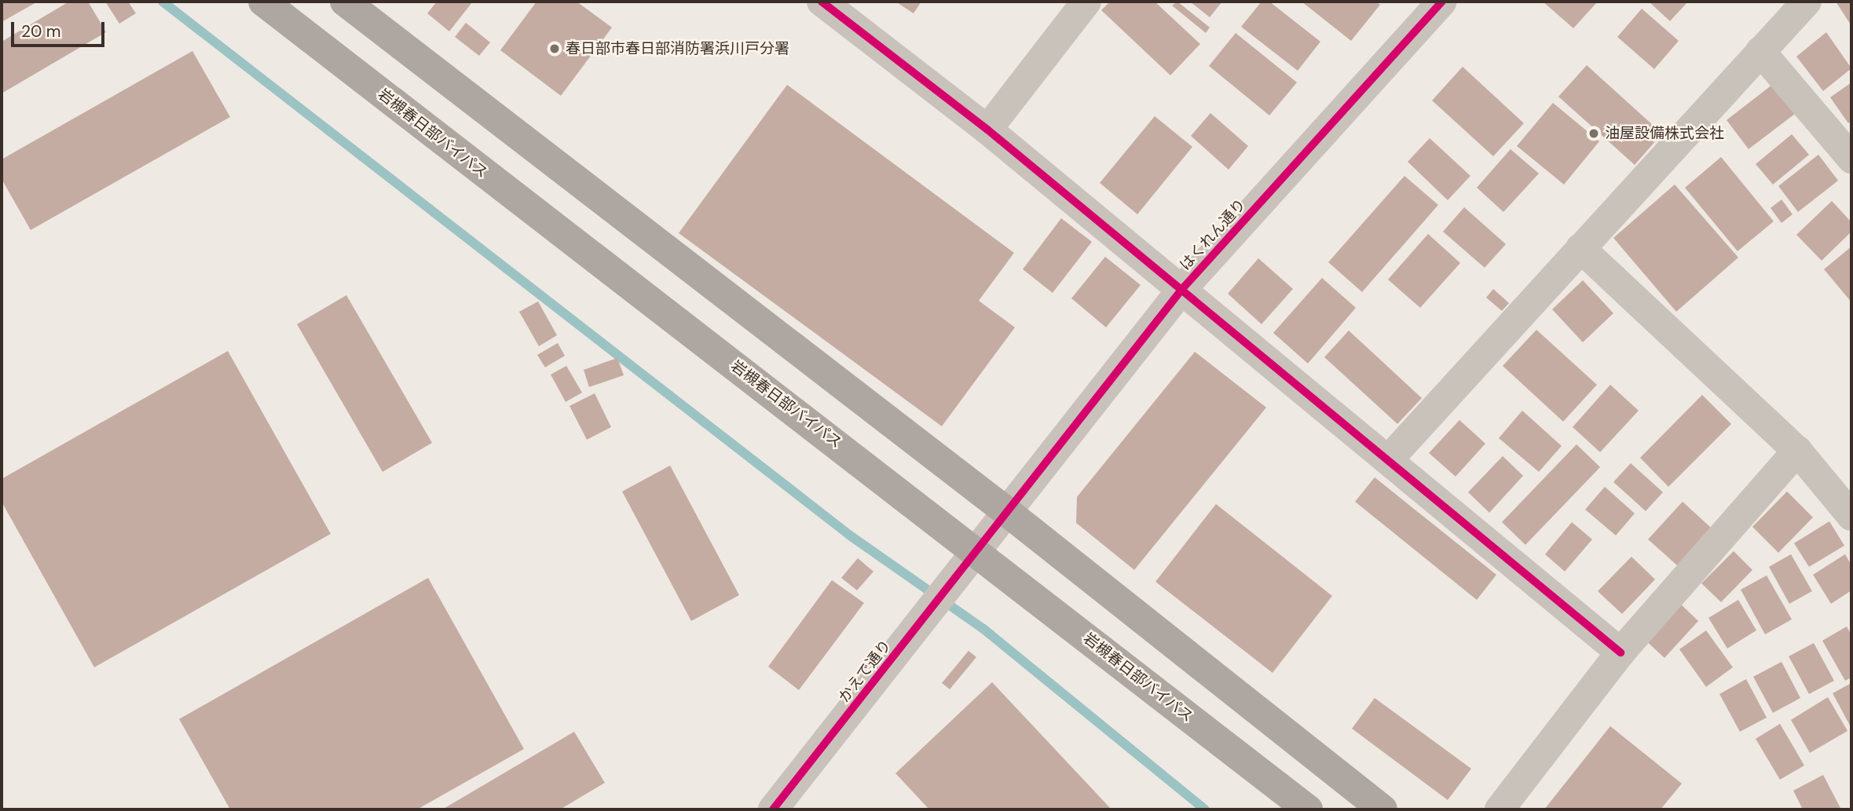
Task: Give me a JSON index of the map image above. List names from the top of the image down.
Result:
{
  "streets": {
    "highway": ["岩槻春日部バイパス"],
    "street": ["はくれん通り", "かえで通り"]
  },
  "crossings": [
    ["岩槻春日部バイパス", "はくれん通り"],
    ["岩槻春日部バイパス", "かえで通り"],
    ["はくれん通り", "かえで通り"]
  ],
  "places": ["春日部市春日部消防署浜川戸分署", "油屋設備株式会社"],
  "scale_bar": "20 m"
}
